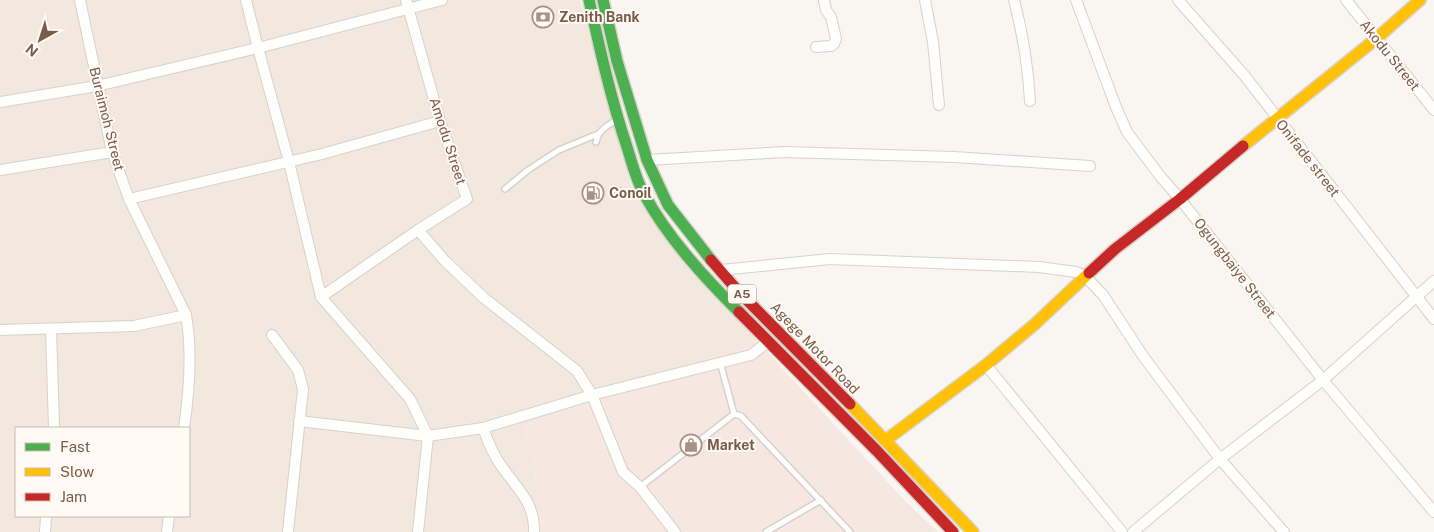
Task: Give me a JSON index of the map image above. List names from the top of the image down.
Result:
{
  "streets": {
    "main road": ["A5", "Agege Motor Road"],
    "street": [
      "Akodu Street",
      "Buraimoh Street",
      "Amodu Street",
      "Onifade street",
      "Ogungbaiye Street"
    ]
  },
  "places": {
    "bank": ["Zenith Bank"],
    "fuel station": ["Conoil"],
    "shop": ["Market"]
  },
  "legend": ["Fast", "Slow", "Jam"],
  "north": "bottom left"
}
